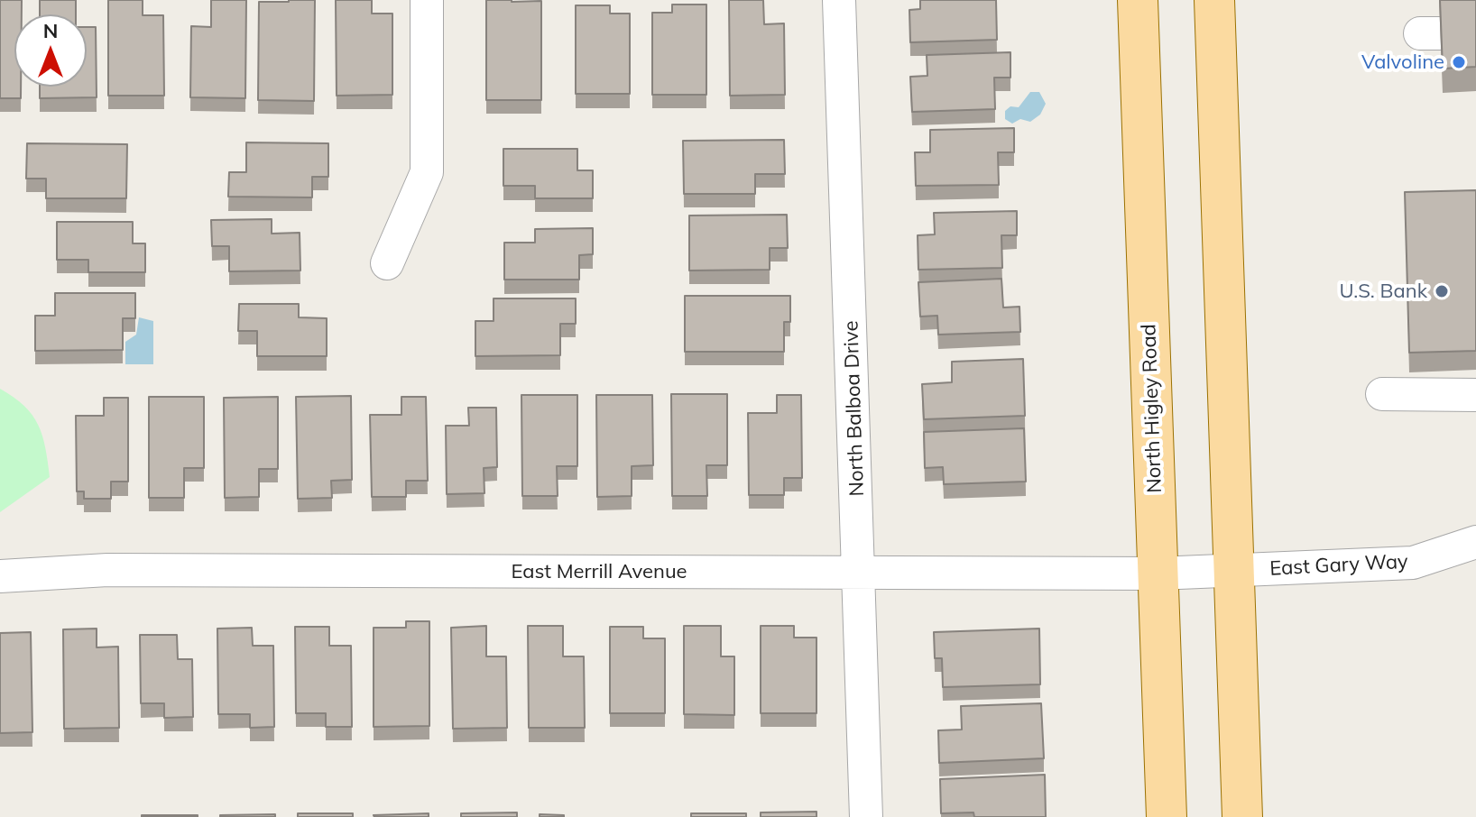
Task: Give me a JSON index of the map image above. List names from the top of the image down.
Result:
{
  "streets": {
    "main road": ["North Higley Road"],
    "street": ["North Balboa Drive", "East Gary Way", "East Merrill Avenue"]
  },
  "crossings": [
    ["North Balboa Drive", "East Merrill Avenue"],
    ["North Higley Road", "East Merrill Avenue"],
    ["East Gary Way", "East Merrill Avenue"]
  ],
  "places": ["Valvoline", "U.S. Bank"],
  "north": "top"
}
